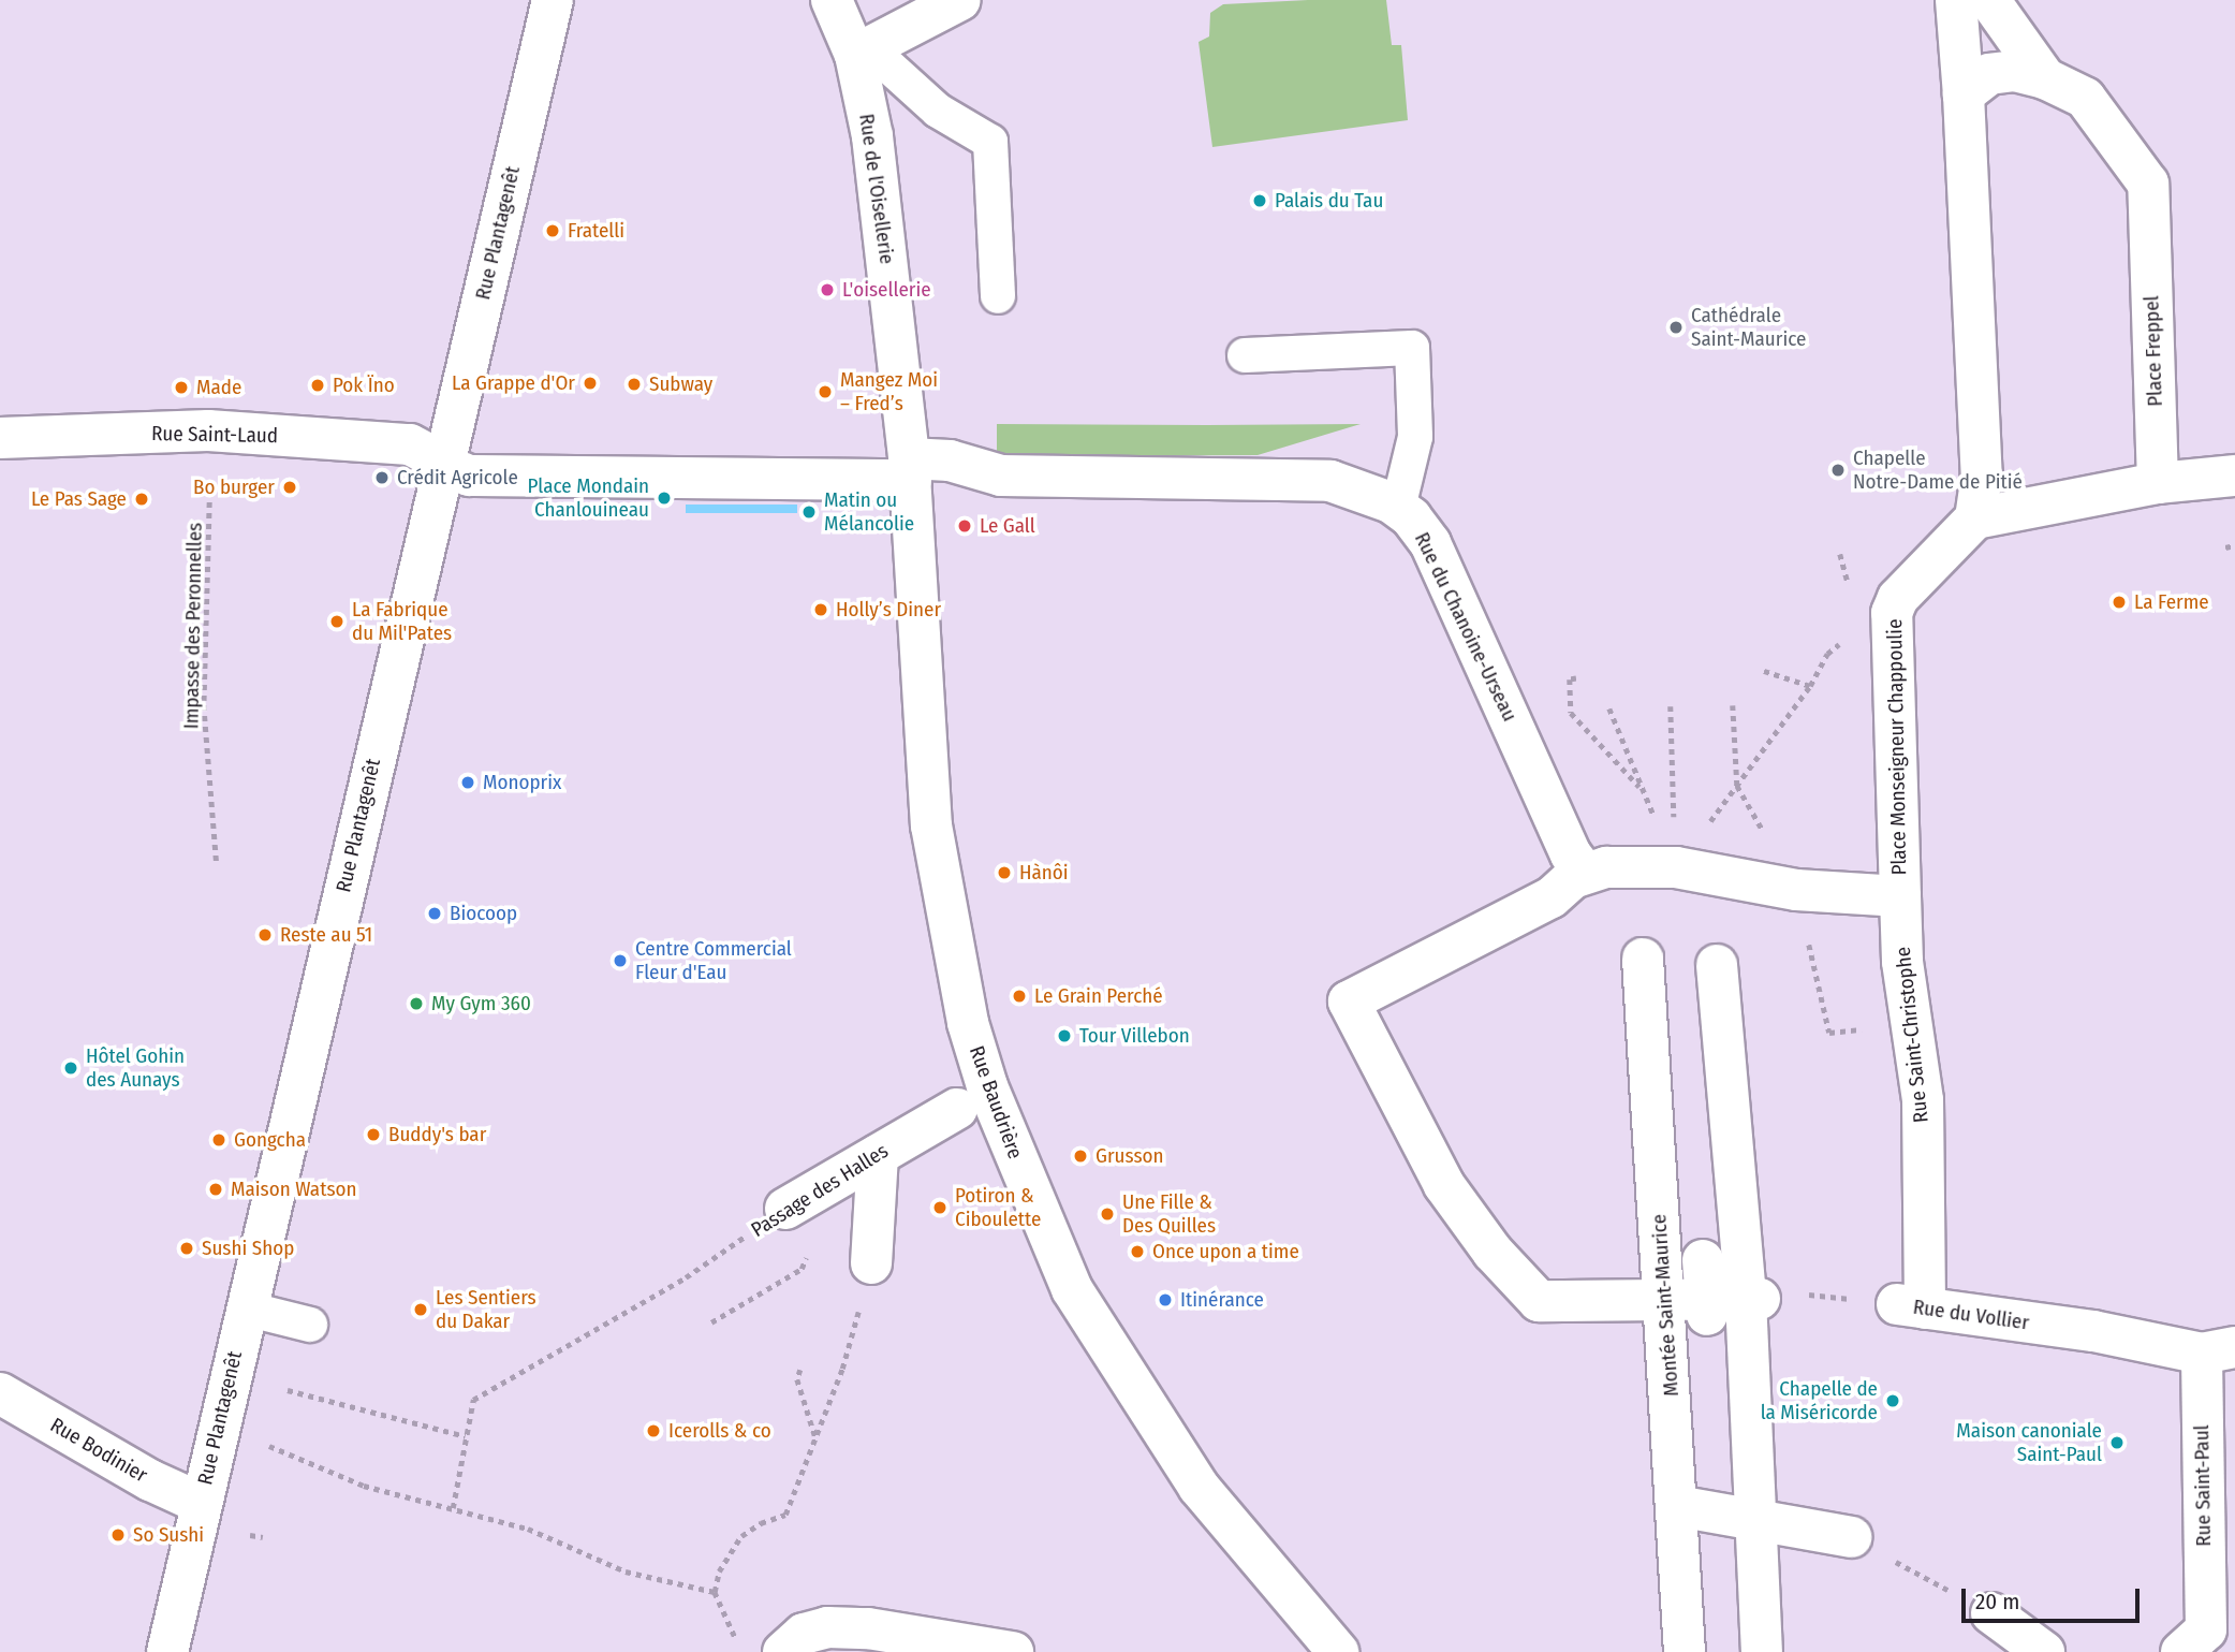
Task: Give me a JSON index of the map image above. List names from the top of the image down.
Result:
{
  "streets": {
    "street": [
      "Rue de l'Oisellerie",
      "Rue Plantagenêt",
      "Place Freppel",
      "Rue Saint-Laud",
      "Rue du Chanoine-Urseau",
      "Place Monseigneur Chappoulie",
      "Rue Saint-Christophe",
      "Rue Baudrière",
      "Passage des Halles",
      "Montée Saint-Maurice",
      "Rue du Vollier",
      "Rue Bodinier",
      "Rue Saint-Paul"
    ],
    "path": ["Impasse des Peronnelles"]
  },
  "crossings": [
    ["Rue de l'Oisellerie", "Rue du Chanoine-Urseau"],
    ["Rue de l'Oisellerie", "Rue Baudrière"],
    ["Rue Plantagenêt", "Rue Bodinier"],
    ["Rue Saint-Laud", "Impasse des Peronnelles"],
    ["Rue du Chanoine-Urseau", "Rue Baudrière"],
    ["Place Monseigneur Chappoulie", "Rue Saint-Christophe"],
    ["Rue Saint-Christophe", "Rue du Vollier"],
    ["Montée Saint-Maurice", "Rue du Vollier"],
    ["Rue du Vollier", "Rue Saint-Paul"]
  ],
  "places": [
    "Palais du Tau",
    "Fratelli",
    "L'oisellerie",
    "Cathédrale Saint-Maurice",
    "La Grappe d'Or",
    "Subway",
    "Pok Ïno",
    "Made",
    "Mangez Moi – Fred’s",
    "Chapelle Notre-Dame de Pitié",
    "Crédit Agricole",
    "Bo burger",
    "Place Mondain Chanlouineau",
    "Le Pas Sage",
    "Matin ou Mélancolie",
    "Le Gall",
    "La Ferme",
    "Holly’s Diner",
    "La Fabrique du Mil'Pates",
    "Monoprix",
    "Hànôi",
    "Biocoop",
    "Reste au 51",
    "Centre Commercial Fleur d'Eau",
    "Le Grain Perché",
    "My Gym 360",
    "Tour Villebon",
    "Hôtel Gohin des Aunays",
    "Buddy's bar",
    "Gongcha",
    "Grusson",
    "Maison Watson",
    "Potiron & Ciboulette",
    "Une Fille & Des Quilles",
    "Sushi Shop",
    "Once upon a time",
    "Itinérance",
    "Les Sentiers du Dakar",
    "Chapelle de la Miséricorde",
    "Icerolls & co",
    "Maison canoniale Saint-Paul",
    "So Sushi"
  ],
  "scale_bar": "20 m"
}
